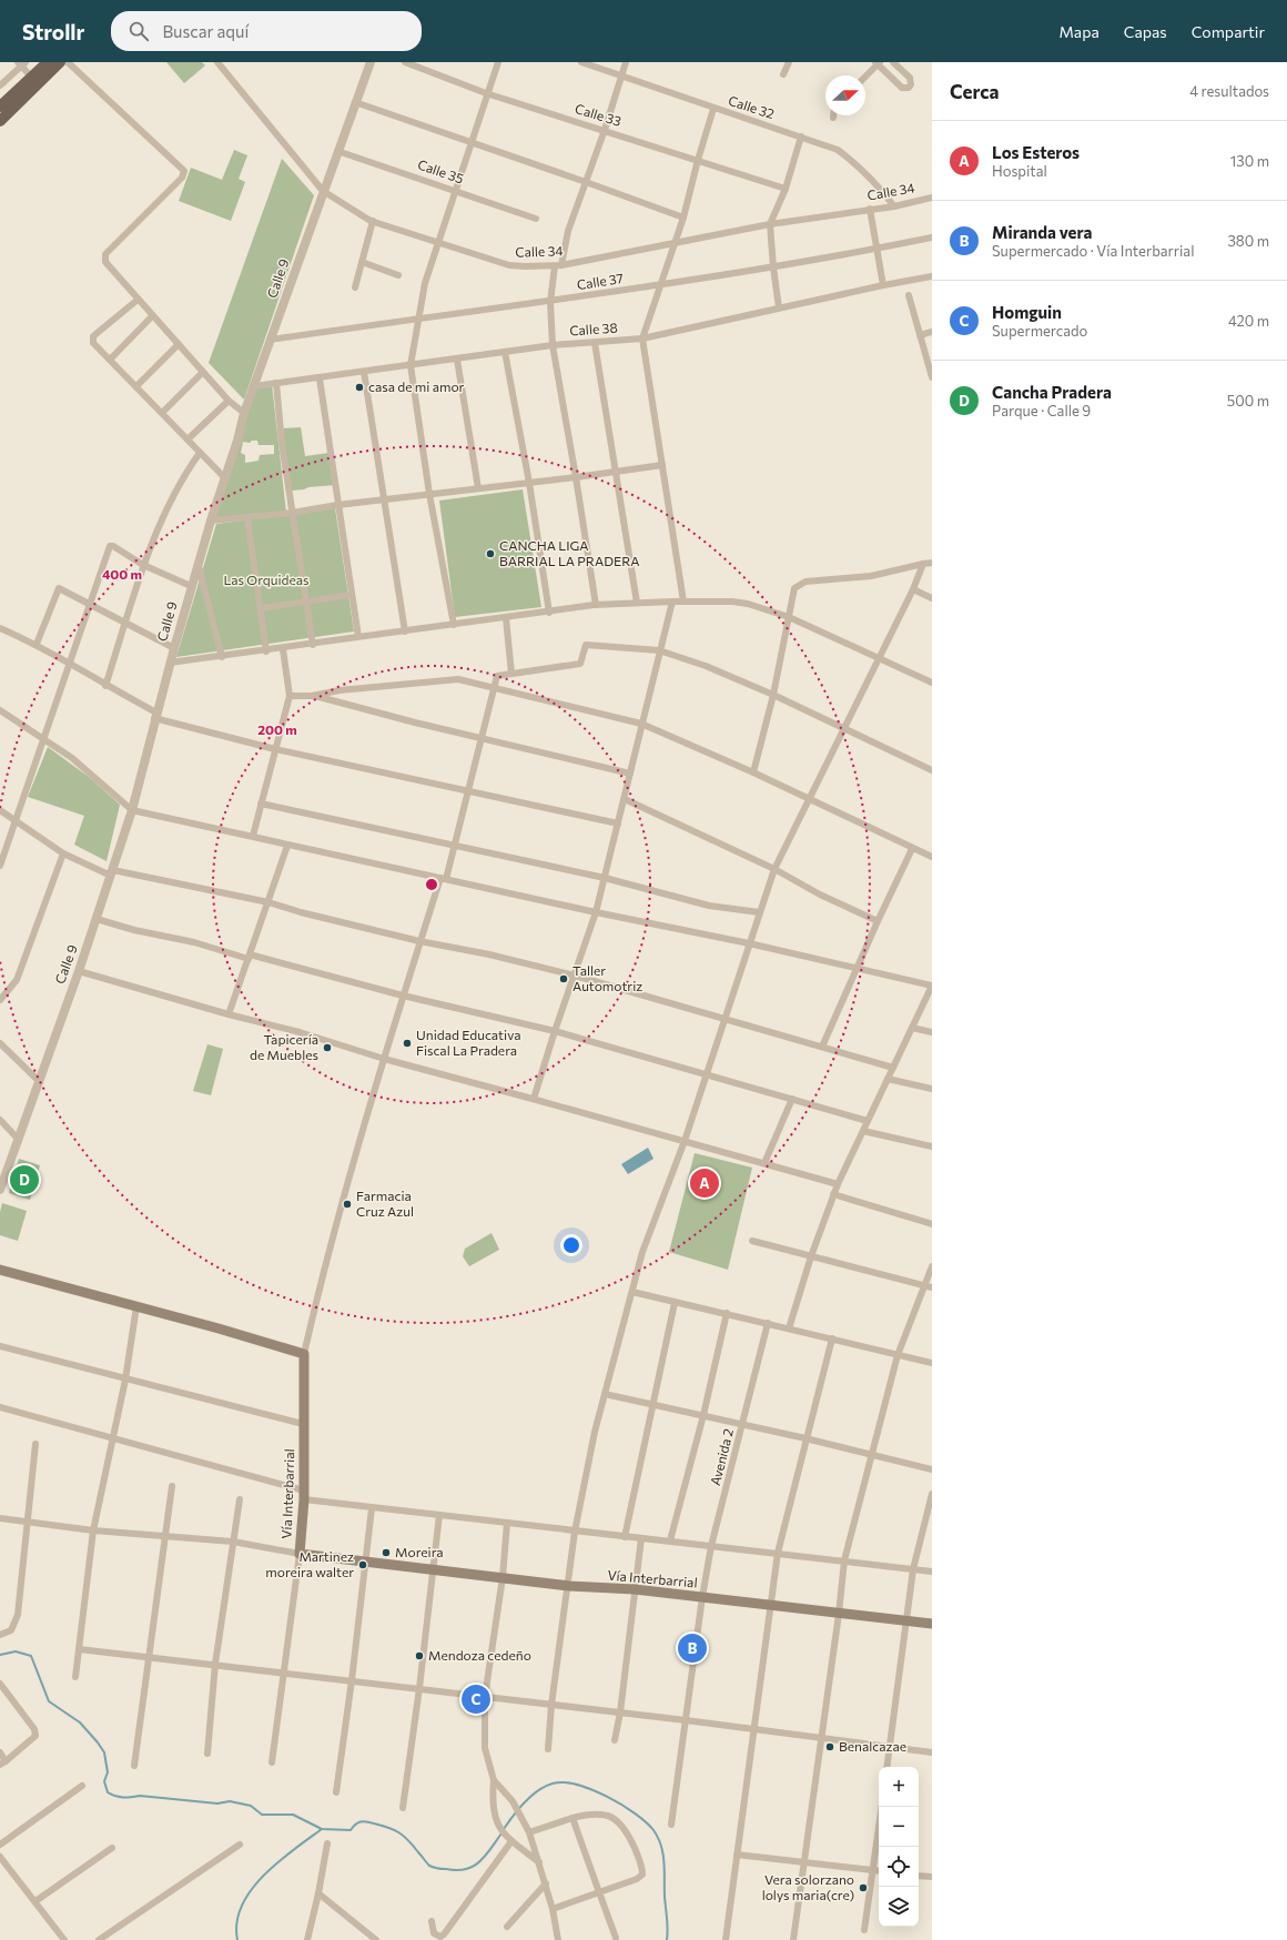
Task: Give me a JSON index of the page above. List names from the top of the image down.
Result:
{
  "streets": {
    "main road": ["Vía Interbarrial"],
    "street": [
      "Calle 32",
      "Calle 33",
      "Calle 35",
      "Calle 34",
      "Calle 9",
      "Calle 37",
      "Calle 38",
      "Avenida 2"
    ]
  },
  "crossings": [
    ["Calle 32", "Calle 34"],
    ["Calle 35", "Calle 9"],
    ["Calle 34", "Calle 9"],
    ["Calle 9", "Calle 37"],
    ["Calle 9", "Calle 38"],
    ["Avenida 2", "Vía Interbarrial"]
  ],
  "parks": ["Las Orquideas"],
  "places": [
    "casa de mi amor",
    "CANCHA LIGA BARRIAL LA PRADERA",
    "Taller Automotriz",
    "Unidad Educativa Fiscal La Pradera",
    "Tapicería de Muebles",
    "Farmacia Cruz Azul",
    "Moreira",
    "Martinez moreira walter",
    "Mendoza cedeño",
    "Benalcazae",
    "Vera solorzano lolys maria(cre)"
  ],
  "north": "right",
  "page": {
    "header": "Strollr",
    "search": "Buscar aquí",
    "nav": ["Mapa", "Capas", "Compartir"],
    "heading": ["Cerca", "4 resultados"],
    "list": [
      {
        "mark": "A",
        "name": "Los Esteros",
        "note": "Hospital",
        "value": "130 m"
      },
      {
        "mark": "B",
        "name": "Miranda vera",
        "note": "Supermercado · Vía Interbarrial",
        "value": "380 m"
      },
      {
        "mark": "C",
        "name": "Homguin",
        "note": "Supermercado",
        "value": "420 m"
      },
      {
        "mark": "D",
        "name": "Cancha Pradera",
        "note": "Parque · Calle 9",
        "value": "500 m"
      }
    ],
    "pins": [
      "D",
      "A",
      "B",
      "C"
    ],
    "map_buttons": ["+", "−"]
  },
  "rings": ["400 m", "200 m"]
}
